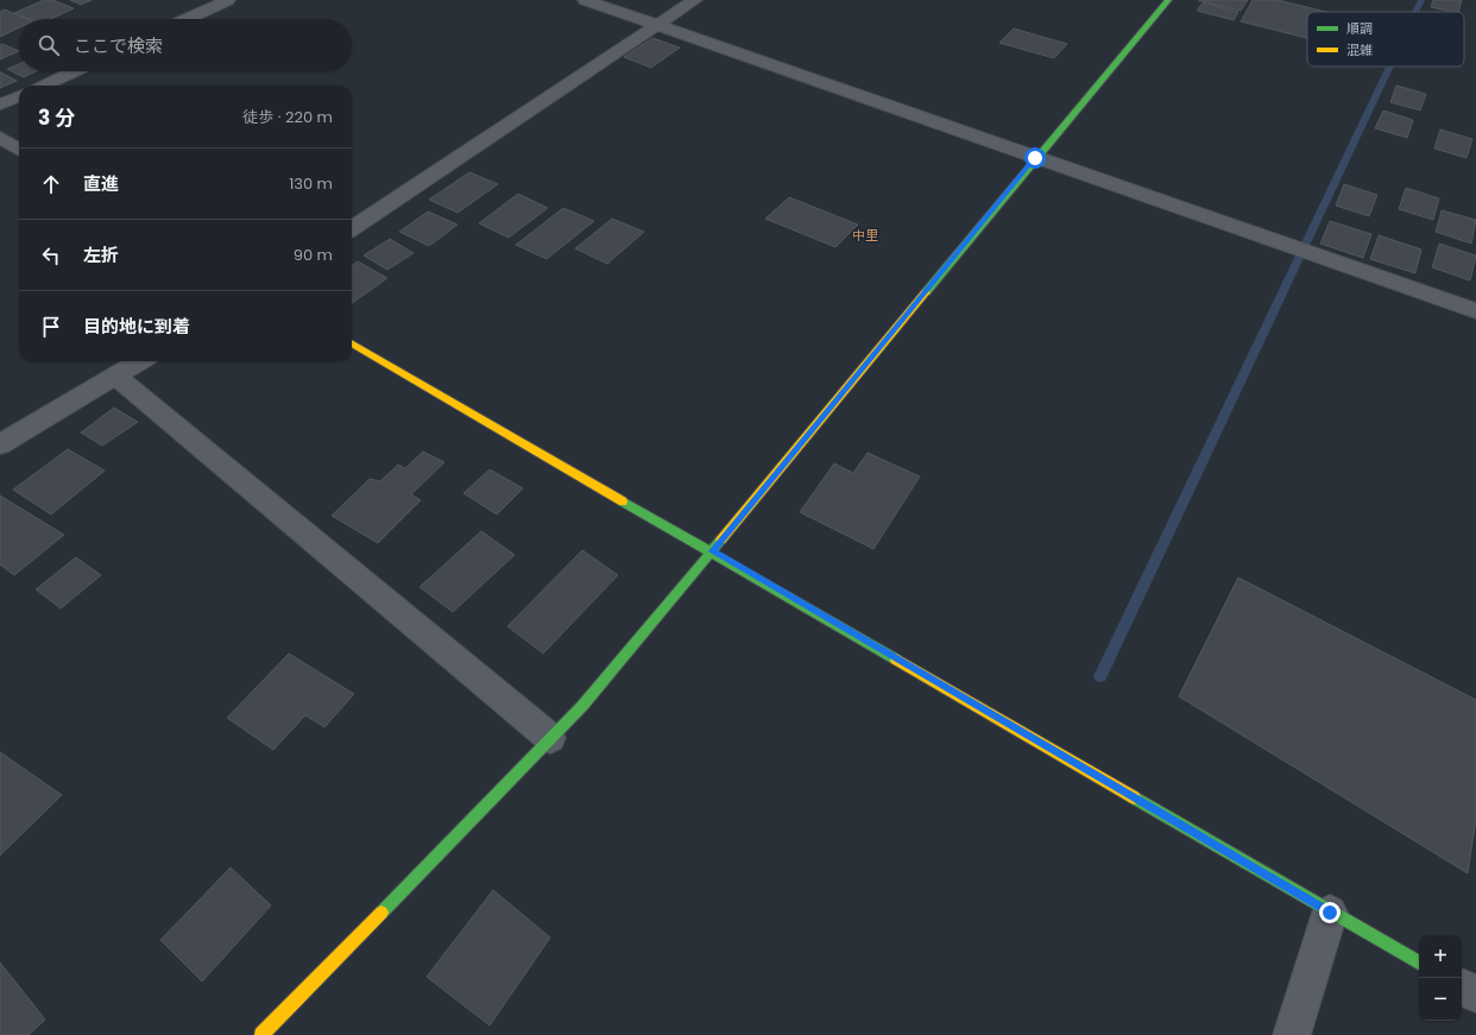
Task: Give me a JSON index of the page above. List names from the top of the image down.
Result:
{
  "districts": ["中里"],
  "legend": ["順調", "混雑"],
  "page": {
    "search": "ここで検索",
    "heading": ["3 分", "徒歩 · 220 m"],
    "list": [
      ["直進", "130 m"],
      ["左折", "90 m"],
      "目的地に到着"
    ],
    "map_buttons": ["+", "−"]
  }
}
